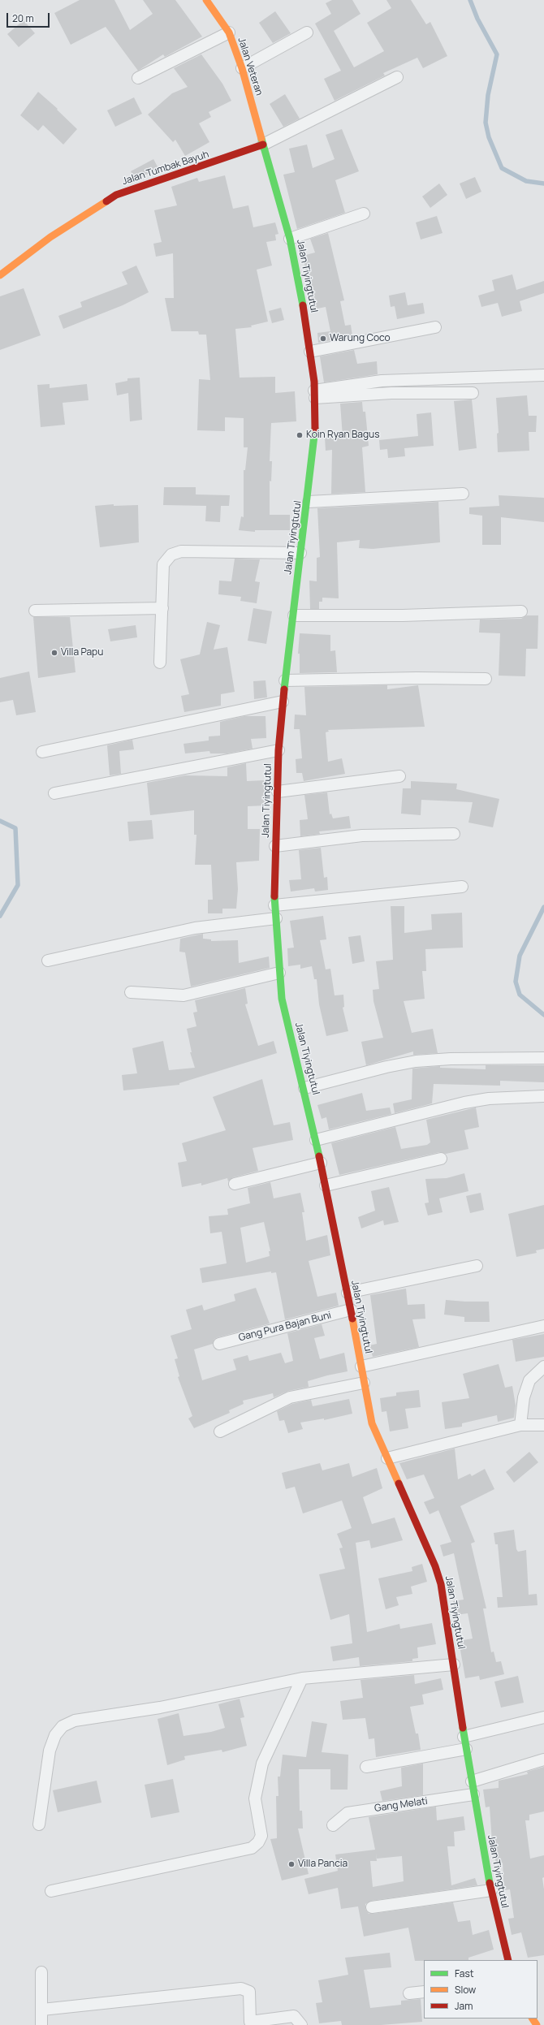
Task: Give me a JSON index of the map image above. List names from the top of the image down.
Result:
{
  "streets": {
    "street": [
      "Jalan Veteran",
      "Jalan Tumbak Bayuh",
      "Jalan Tiyingtutul",
      "Gang Pura Bajan Buni",
      "Gang Melati"
    ]
  },
  "crossings": [
    ["Jalan Veteran", "Jalan Tumbak Bayuh"],
    ["Jalan Veteran", "Jalan Tiyingtutul"],
    ["Jalan Tumbak Bayuh", "Jalan Tiyingtutul"],
    ["Jalan Tiyingtutul", "Gang Pura Bajan Buni"],
    ["Jalan Tiyingtutul", "Gang Melati"]
  ],
  "places": [
    "Warung Coco",
    "Koin Ryan Bagus",
    "Villa Papu",
    "Villa Pancia"
  ],
  "legend": ["Fast", "Slow", "Jam"],
  "scale_bar": "20 m"
}
